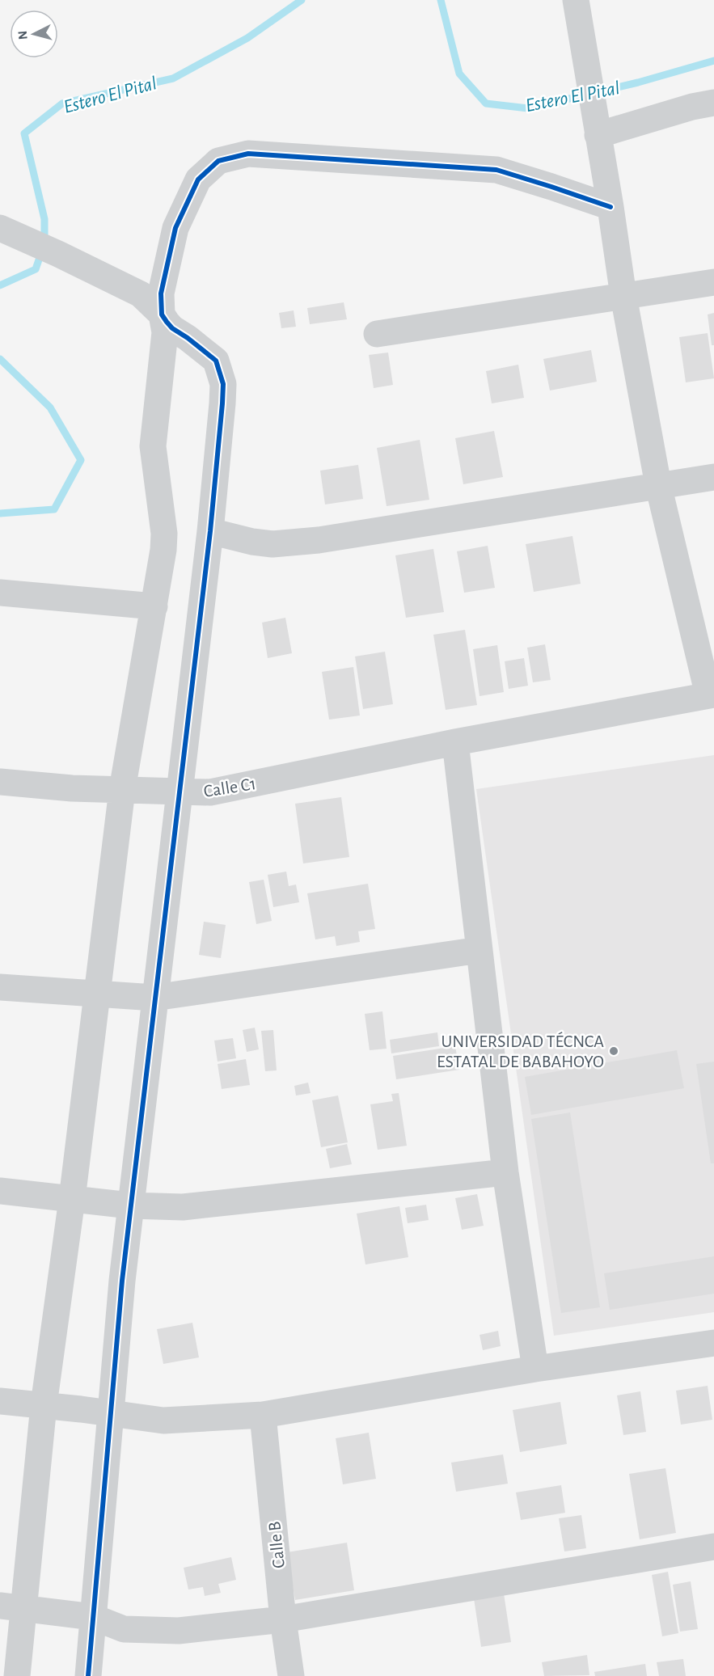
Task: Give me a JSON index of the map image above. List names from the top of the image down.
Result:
{
  "streets": {
    "street": ["Calle C1", "Calle B"]
  },
  "water": ["Estero El Pital"],
  "places": ["UNIVERSIDAD TÉCNCA ESTATAL DE BABAHOYO"],
  "north": "left"
}
